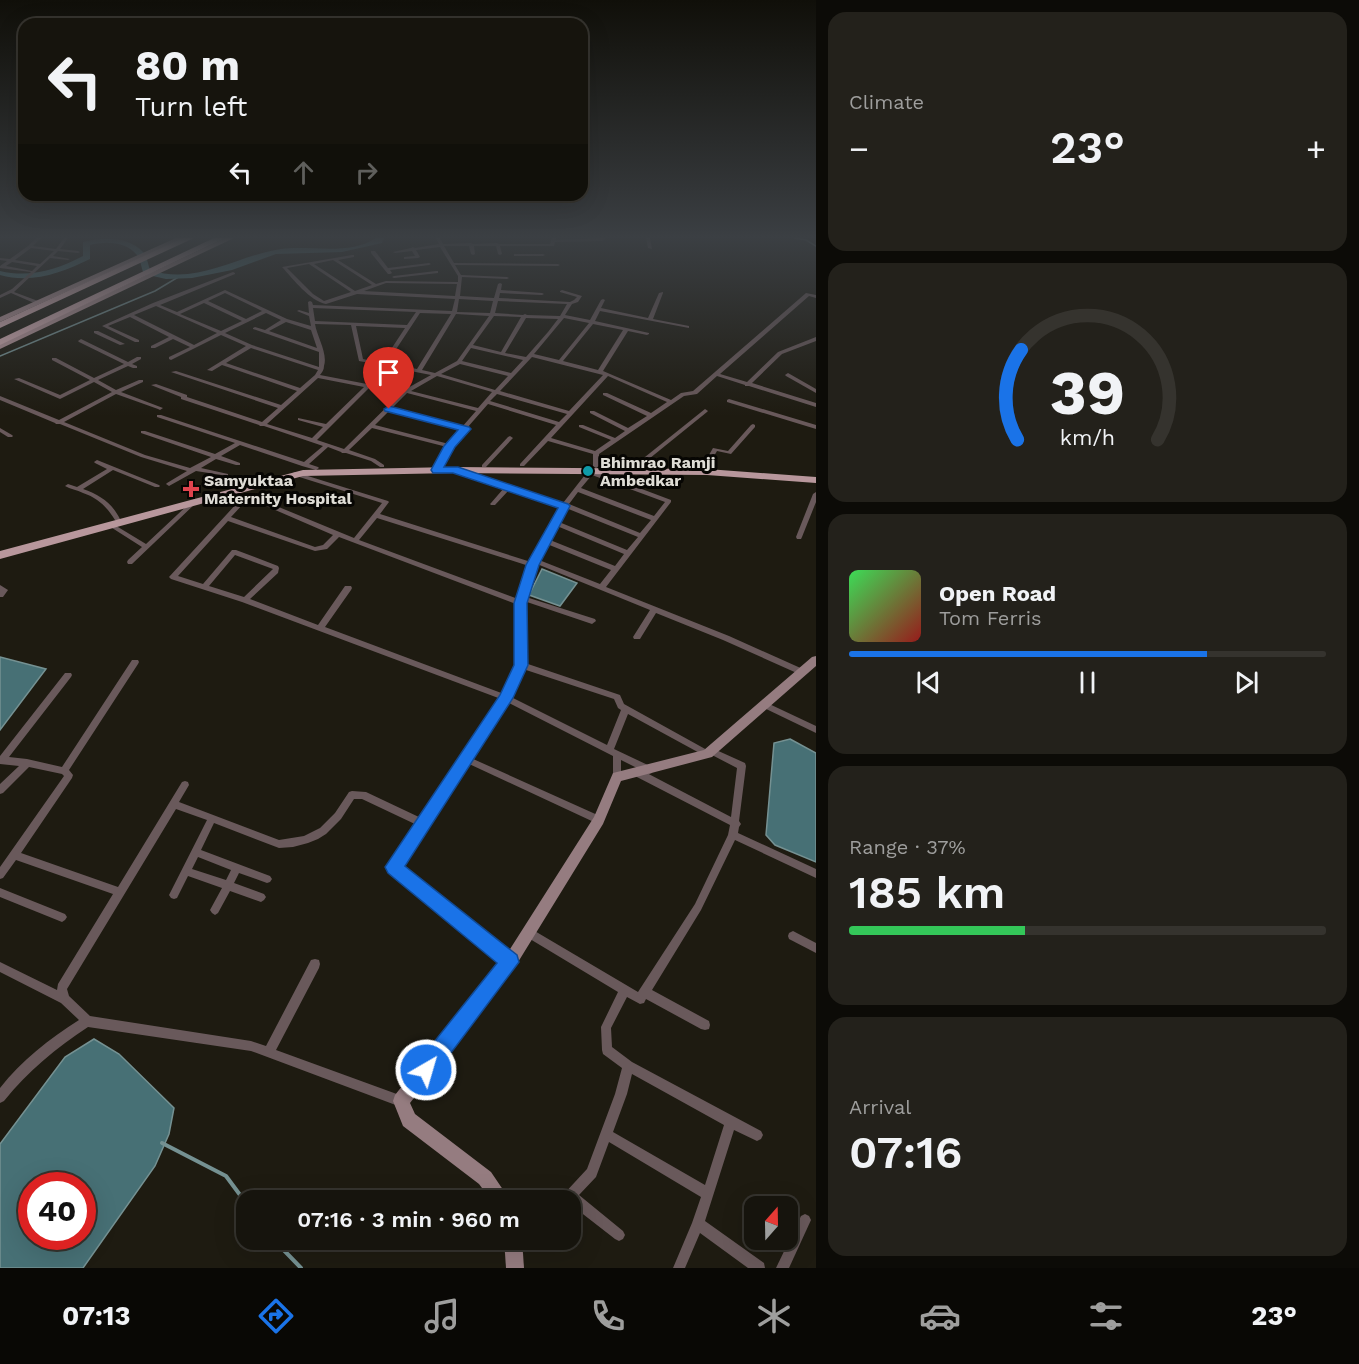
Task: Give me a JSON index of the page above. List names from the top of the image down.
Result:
{
  "places": {
    "other": ["Bhimrao Ramji Ambedkar"],
    "health": ["Samyuktaa Maternity Hospital"]
  },
  "north": "top",
  "page": {
    "tile": [
      "Climate",
      ["Range · 37%", "185 km"],
      ["Arrival", "07:16"]
    ],
    "turn": ["80 m", "Turn left"],
    "heat": ["−", "23°", "+"],
    "song": ["Open Road", "Tom Ferris"],
    "limit": "40",
    "trip": "07:16 · 3 min · 960 m",
    "tabs": ["07:13", "23°"],
    "gauge": ["39", "km/h"]
  }
}
